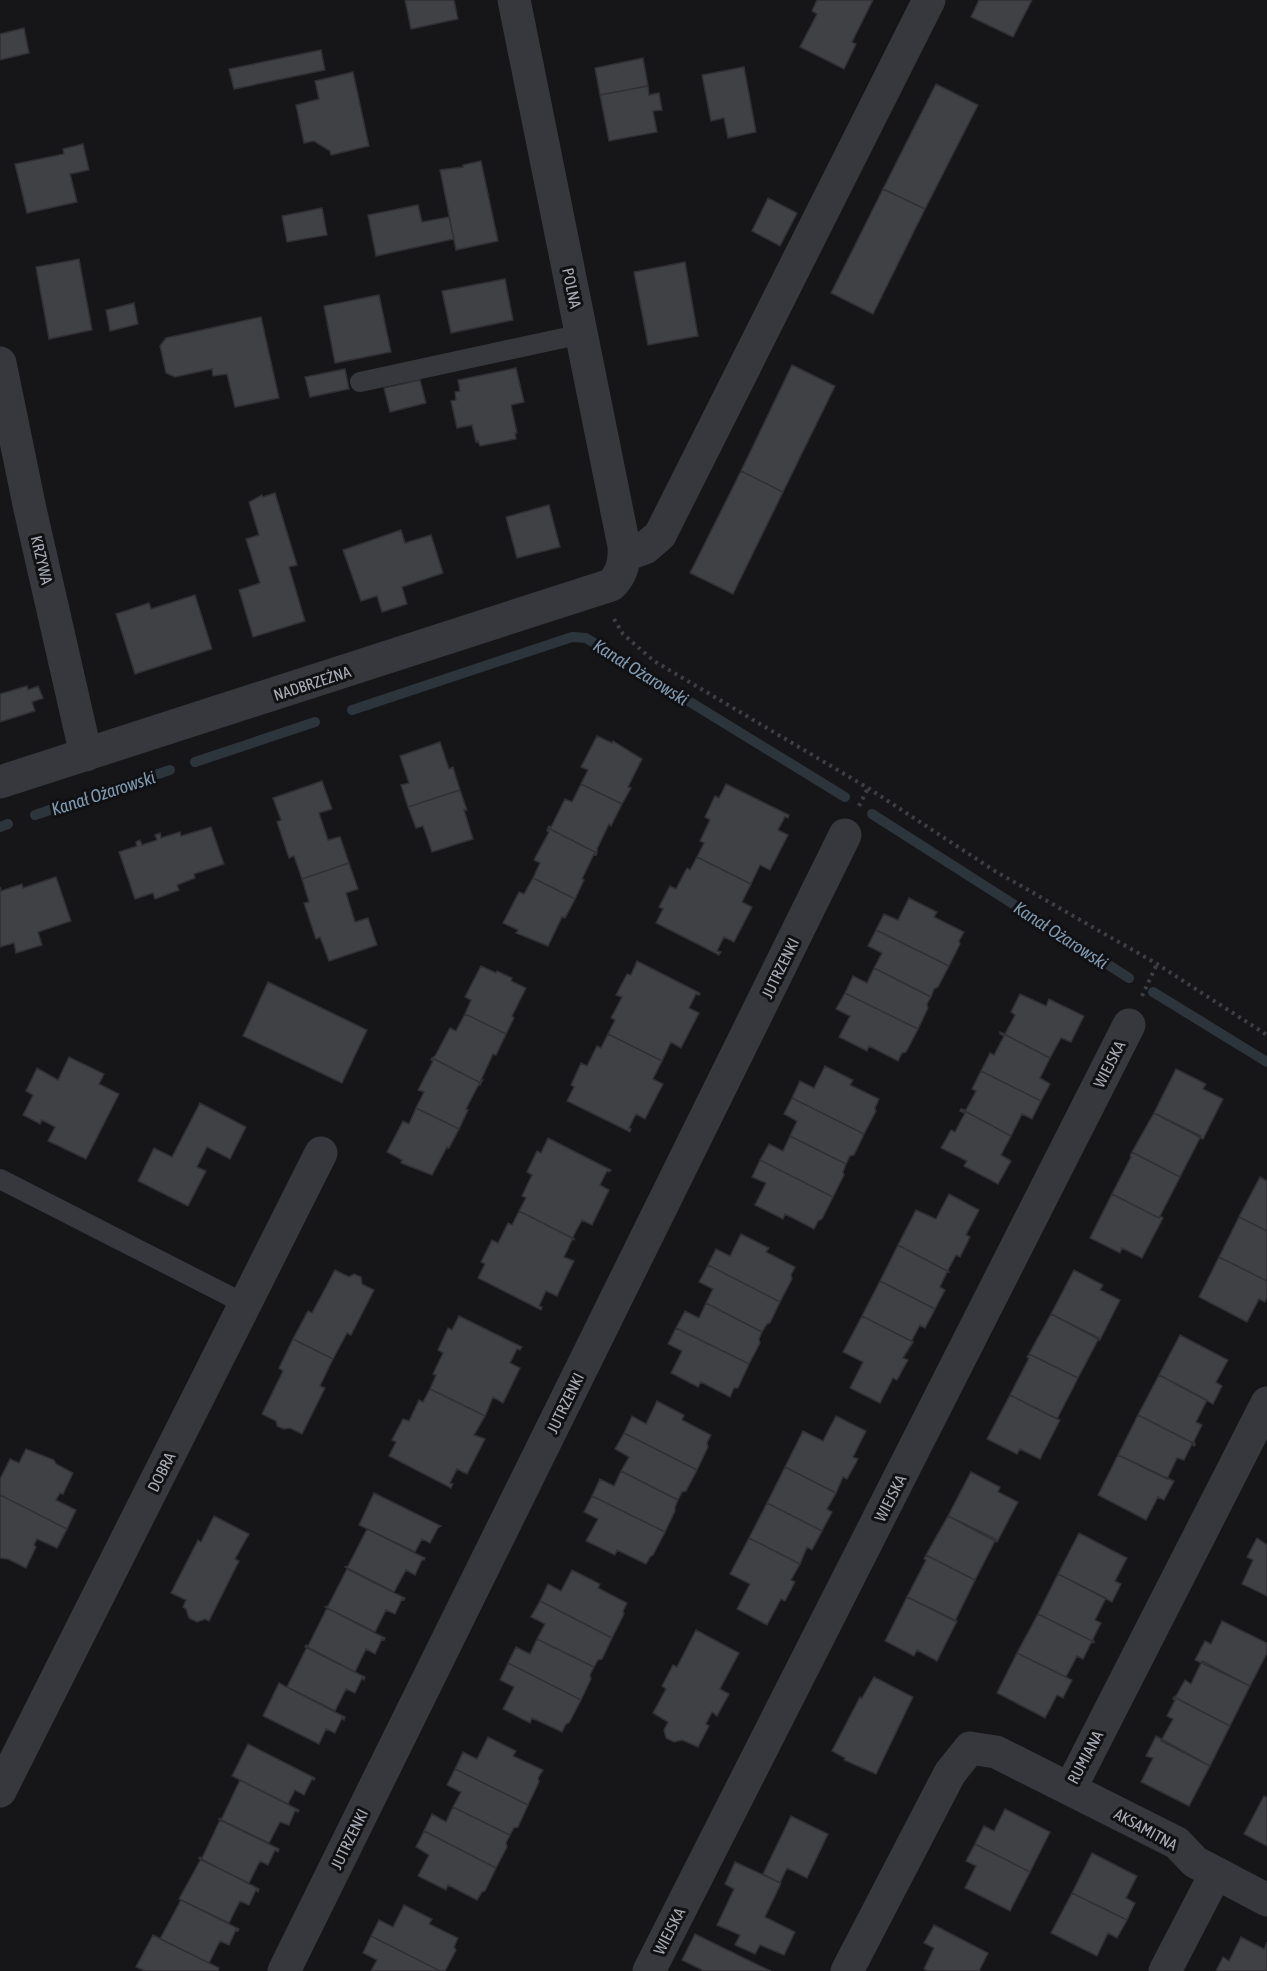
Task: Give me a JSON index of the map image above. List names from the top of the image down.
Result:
{
  "streets": {
    "street": [
      "POLNA",
      "KRZYWA",
      "NADBRZEŻNA",
      "JUTRZENKI",
      "WIEJSKA",
      "DOBRA",
      "RUMIANA",
      "AKSAMITNA"
    ]
  },
  "crossings": [
    ["POLNA", "NADBRZEŻNA"],
    ["KRZYWA", "NADBRZEŻNA"],
    ["RUMIANA", "AKSAMITNA"]
  ],
  "water": ["Kanał Ożarowski"]
}
